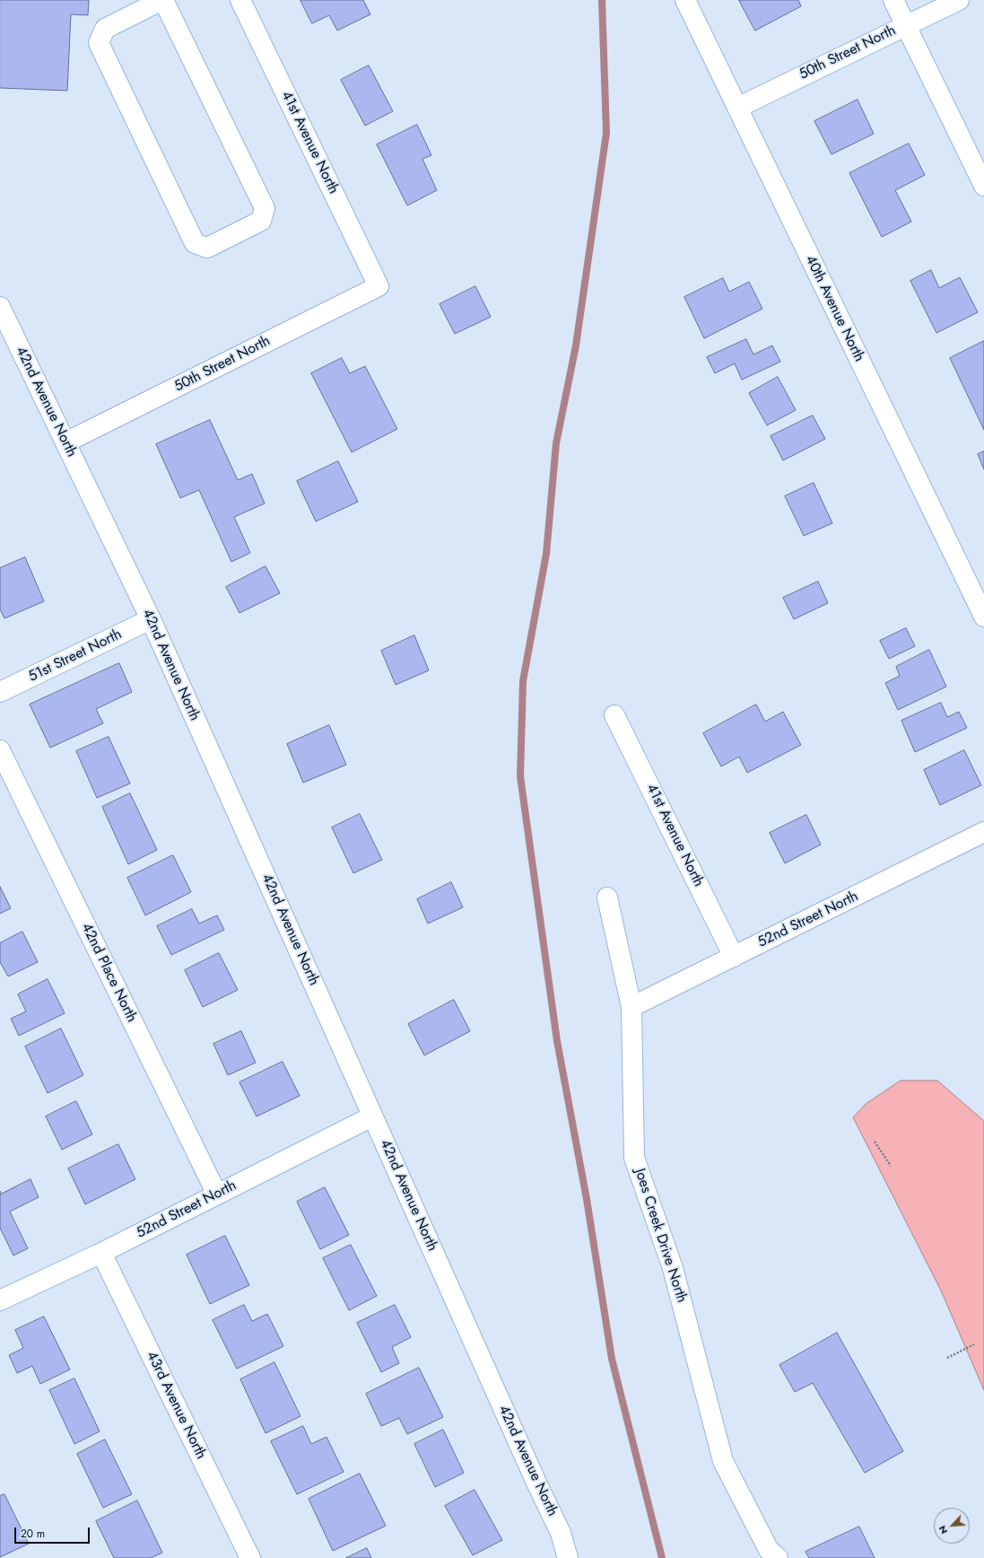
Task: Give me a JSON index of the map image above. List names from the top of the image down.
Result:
{
  "streets": {
    "street": [
      "50th Street North",
      "41st Avenue North",
      "40th Avenue North",
      "42nd Avenue North",
      "51st Street North",
      "52nd Street North",
      "42nd Place North",
      "Joes Creek Drive North",
      "43rd Avenue North"
    ]
  },
  "crossings": [
    ["50th Street North", "41st Avenue North"],
    ["50th Street North", "40th Avenue North"],
    ["50th Street North", "42nd Avenue North"],
    ["41st Avenue North", "52nd Street North"],
    ["42nd Avenue North", "51st Street North"],
    ["42nd Avenue North", "52nd Street North"],
    ["52nd Street North", "42nd Place North"],
    ["52nd Street North", "Joes Creek Drive North"],
    ["52nd Street North", "43rd Avenue North"]
  ],
  "scale_bar": "20 m",
  "north": "bottom left"
}
